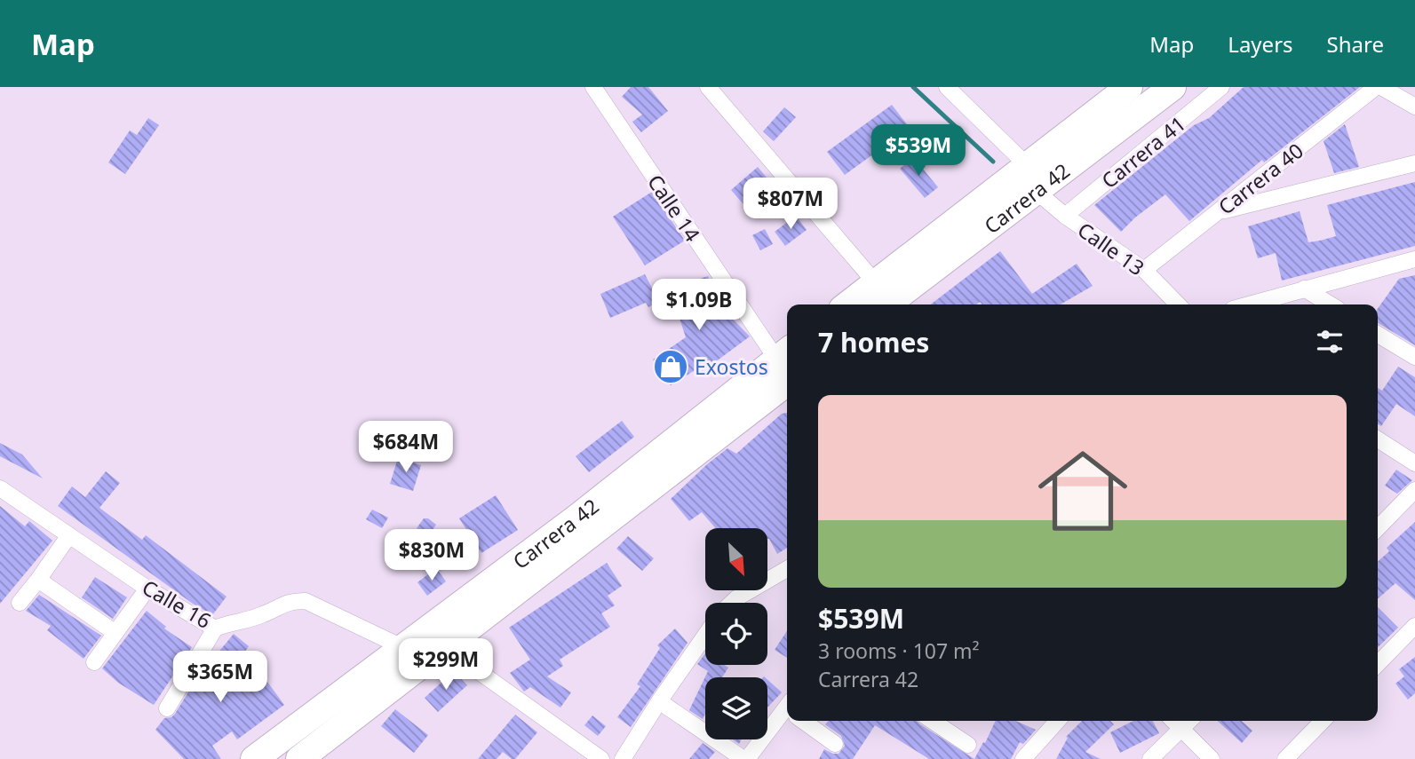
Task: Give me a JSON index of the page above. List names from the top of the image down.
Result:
{
  "streets": {
    "highway": ["Carrera 42"],
    "street": [
      "Carrera 41",
      "Carrera 40",
      "Calle 14",
      "Calle 13",
      "Calle 16"
    ]
  },
  "crossings": [
    ["Carrera 41", "Calle 13"],
    ["Carrera 40", "Calle 13"],
    ["Carrera 42", "Calle 14"],
    ["Carrera 42", "Calle 13"],
    ["Carrera 42", "Calle 16"]
  ],
  "places": {
    "shop": ["Exostos"]
  },
  "north": "bottom right",
  "page": {
    "header": "Map",
    "nav": ["Map", "Layers", "Share"],
    "price": [
      "$539M",
      "$807M",
      "$1.09B",
      "$684M",
      "$830M",
      "$299M",
      "$365M"
    ],
    "heading": "7 homes",
    "list": [
      {
        "name": "$539M",
        "note": "3 rooms · 107 m² · Carrera 42"
      }
    ]
  }
}
